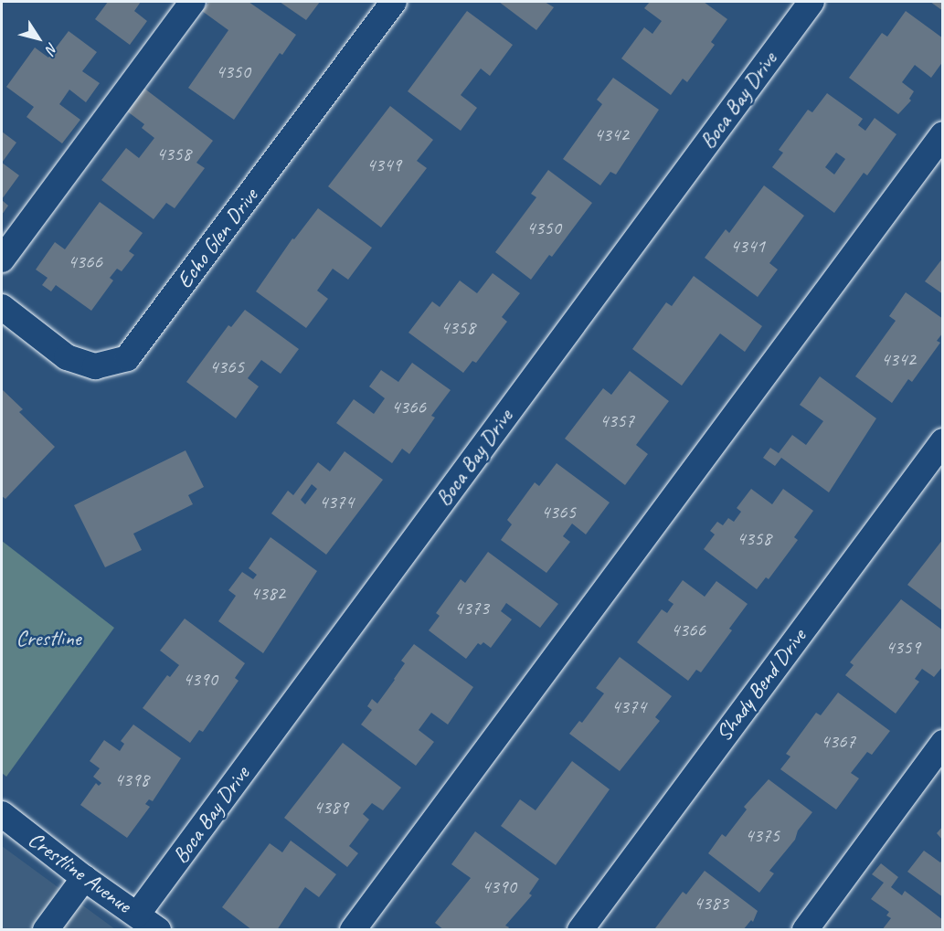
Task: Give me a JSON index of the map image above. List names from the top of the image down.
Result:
{
  "streets": {
    "street": [
      "Boca Bay Drive",
      "Echo Glen Drive",
      "Shady Bend Drive",
      "Crestline Avenue"
    ]
  },
  "crossings": [
    ["Boca Bay Drive", "Crestline Avenue"]
  ],
  "parks": ["Crestline"],
  "house_numbers": [
    "4350",
    "4342",
    "4358",
    "4349",
    "4350",
    "4341",
    "4366",
    "4358",
    "4342",
    "4365",
    "4366",
    "4357",
    "4374",
    "4365",
    "4358",
    "4382",
    "4373",
    "4366",
    "4359",
    "4390",
    "4374",
    "4367",
    "4398",
    "4389",
    "4375",
    "4390",
    "4383"
  ],
  "north": "bottom right"
}
